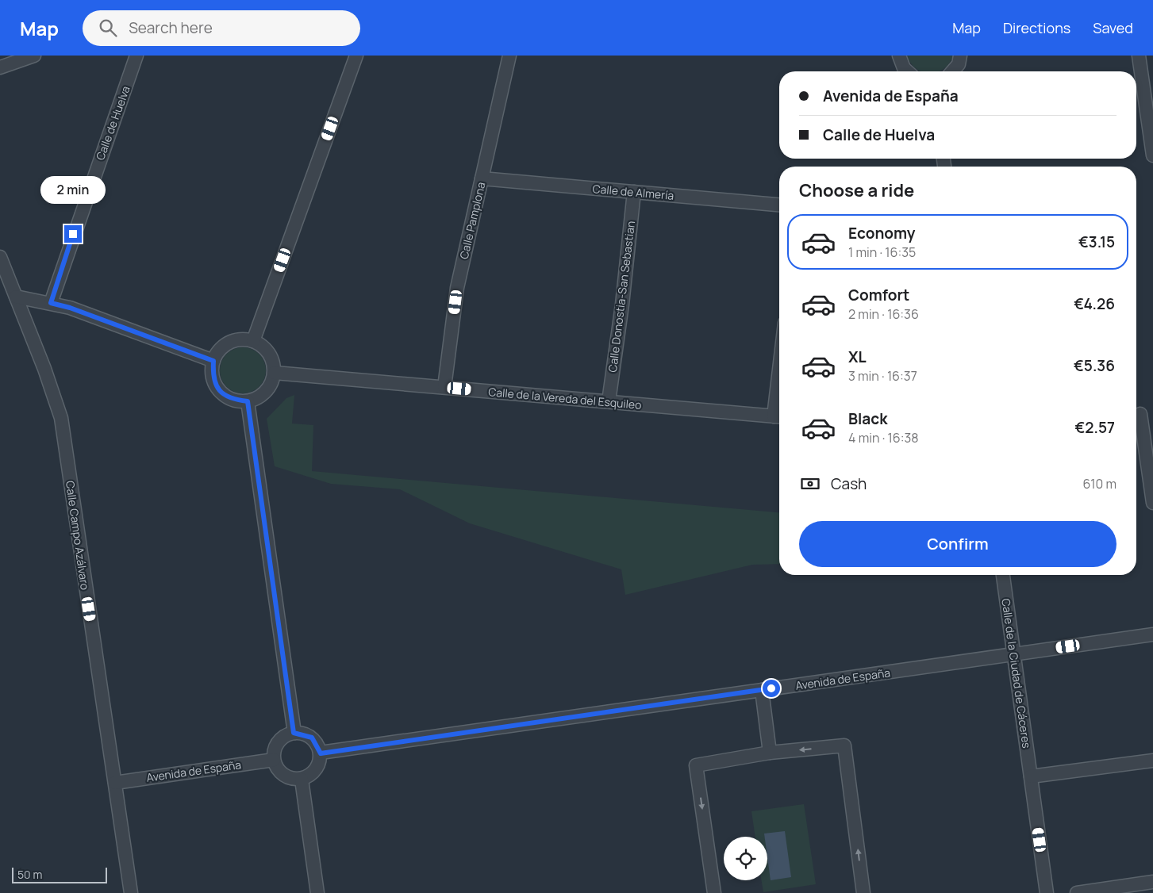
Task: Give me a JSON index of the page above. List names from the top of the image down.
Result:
{
  "streets": {
    "street": [
      "Calle de Huelva",
      "Calle de Almería",
      "Calle Pamplona",
      "Calle Donostia-San Sebastian",
      "Calle de la Vereda del Esquileo",
      "Calle Campo Azálvaro",
      "Calle de la Ciudad de Cáceres",
      "Avenida de España"
    ]
  },
  "crossings": [
    ["Calle de Almería", "Calle Pamplona"],
    ["Calle de Almería", "Calle Donostia-San Sebastian"],
    ["Calle Pamplona", "Calle de la Vereda del Esquileo"],
    ["Calle Donostia-San Sebastian", "Calle de la Vereda del Esquileo"],
    ["Calle Campo Azálvaro", "Avenida de España"],
    ["Calle de la Ciudad de Cáceres", "Avenida de España"]
  ],
  "scale_bar": "50 m",
  "page": {
    "header": "Map",
    "search": "Search here",
    "nav": ["Map", "Directions", "Saved"],
    "banner": ["Avenida de España", "Calle de Huelva"],
    "heading": "Choose a ride",
    "bubble": "2 min",
    "list": [
      {
        "name": "Economy",
        "note": "1 min · 16:35",
        "value": "€3.15"
      },
      {
        "name": "Comfort",
        "note": "2 min · 16:36",
        "value": "€4.26"
      },
      {
        "name": "XL",
        "note": "3 min · 16:37",
        "value": "€5.36"
      },
      {
        "name": "Black",
        "note": "4 min · 16:38",
        "value": "€2.57"
      }
    ],
    "pay": ["Cash", "610 m"],
    "buttons": "Confirm",
    "scale": "50 m"
  }
}
